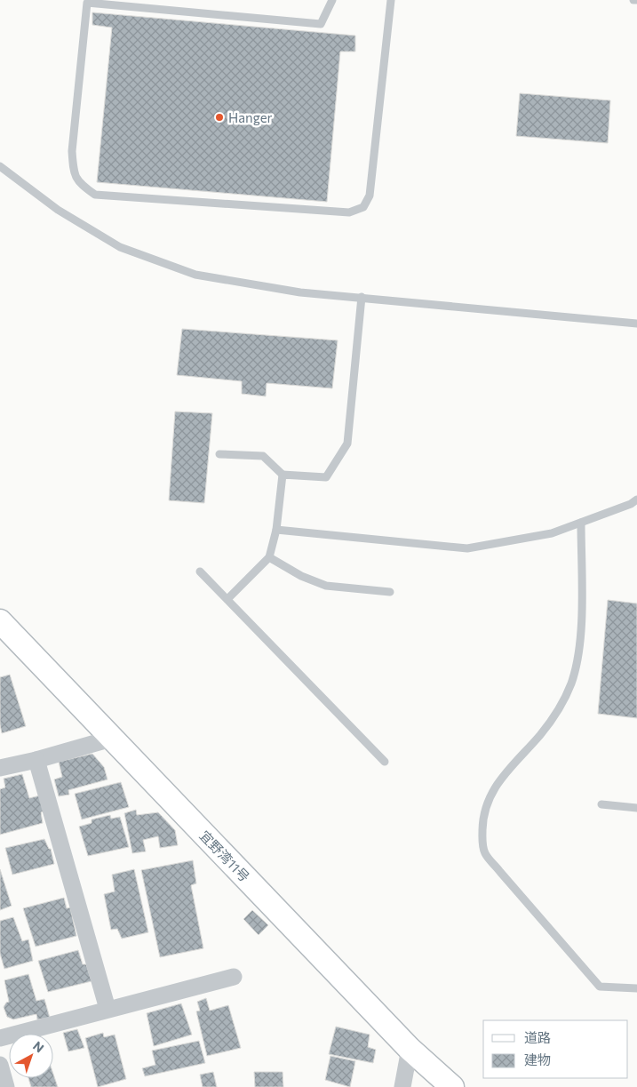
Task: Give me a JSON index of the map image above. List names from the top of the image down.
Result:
{
  "streets": {
    "street": ["宜野湾11号"]
  },
  "places": ["Hanger"],
  "legend": ["道路", "建物"],
  "north": "top right"
}
